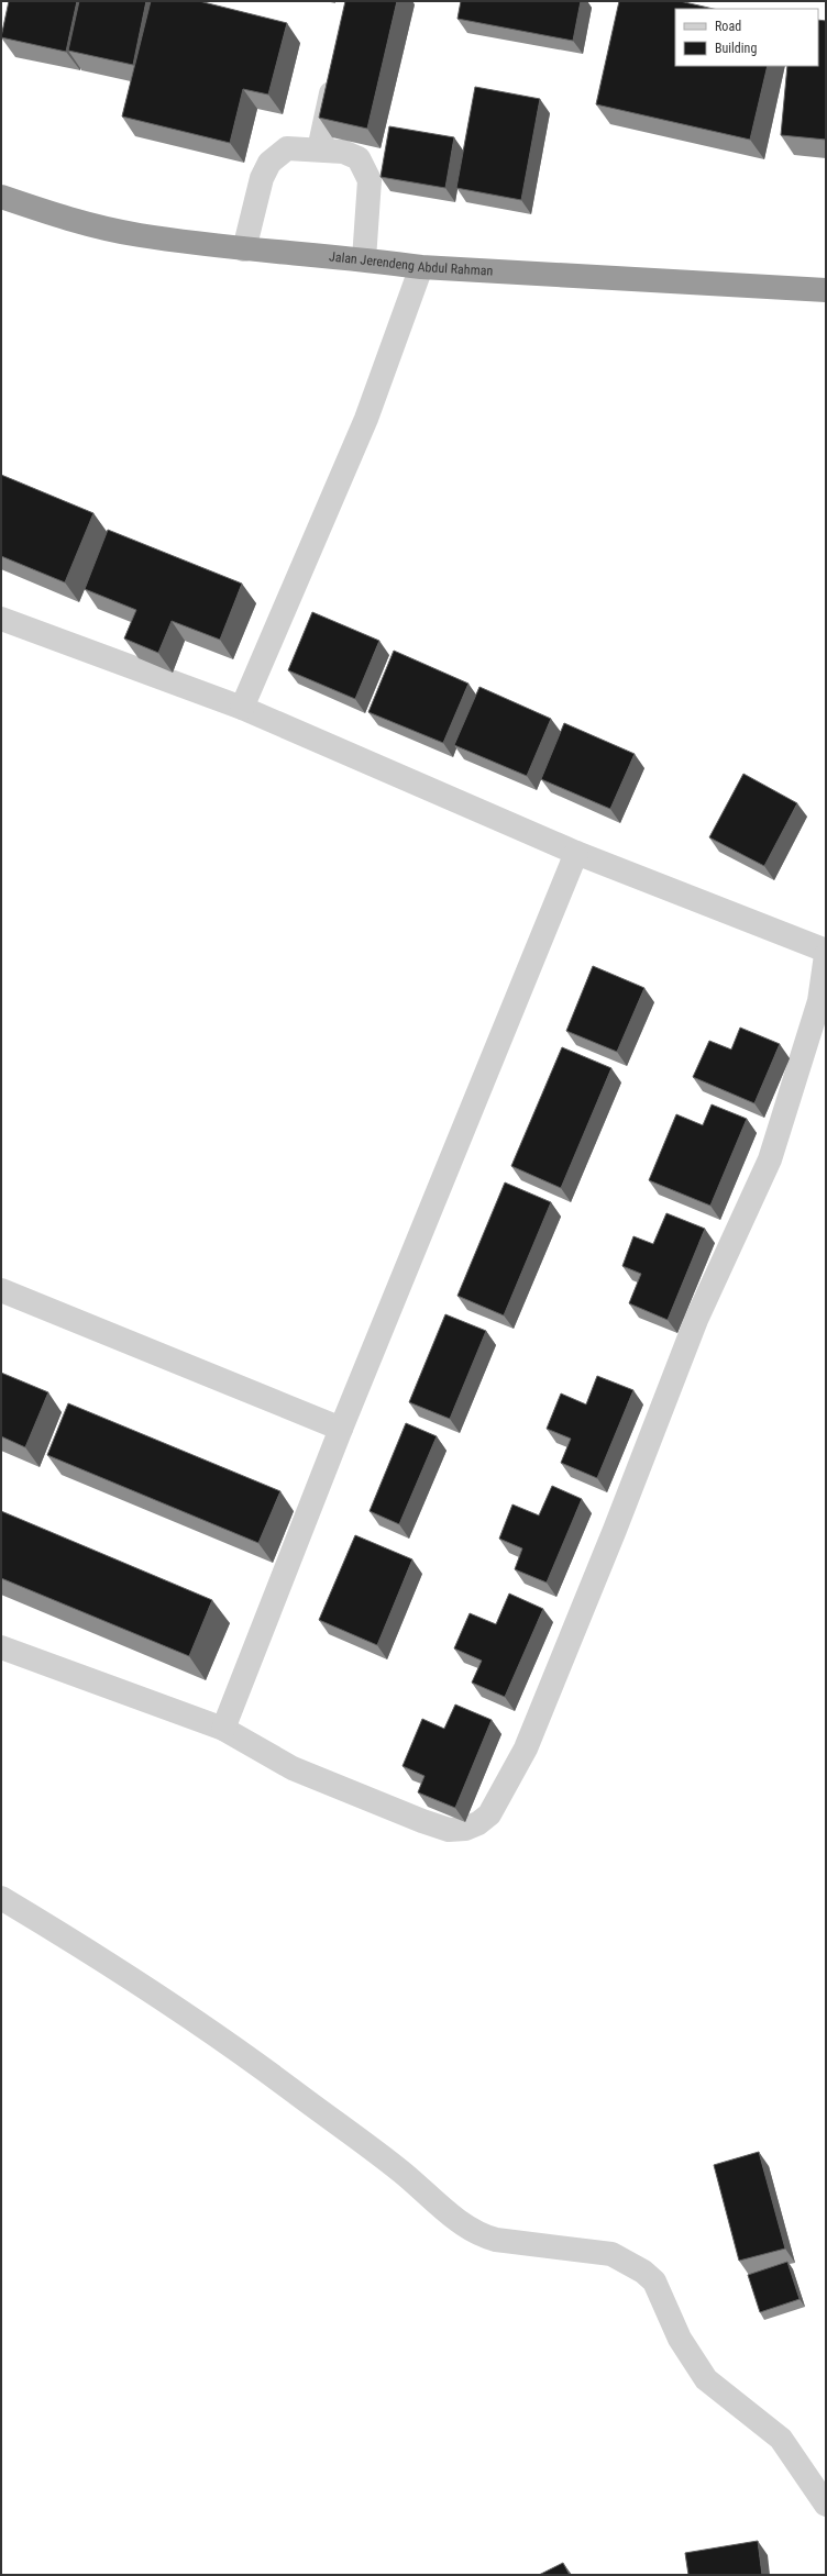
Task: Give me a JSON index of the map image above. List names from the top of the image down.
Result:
{
  "streets": {
    "highway": ["Jalan Jerendeng Abdul Rahman"]
  },
  "legend": ["Road", "Building"]
}
